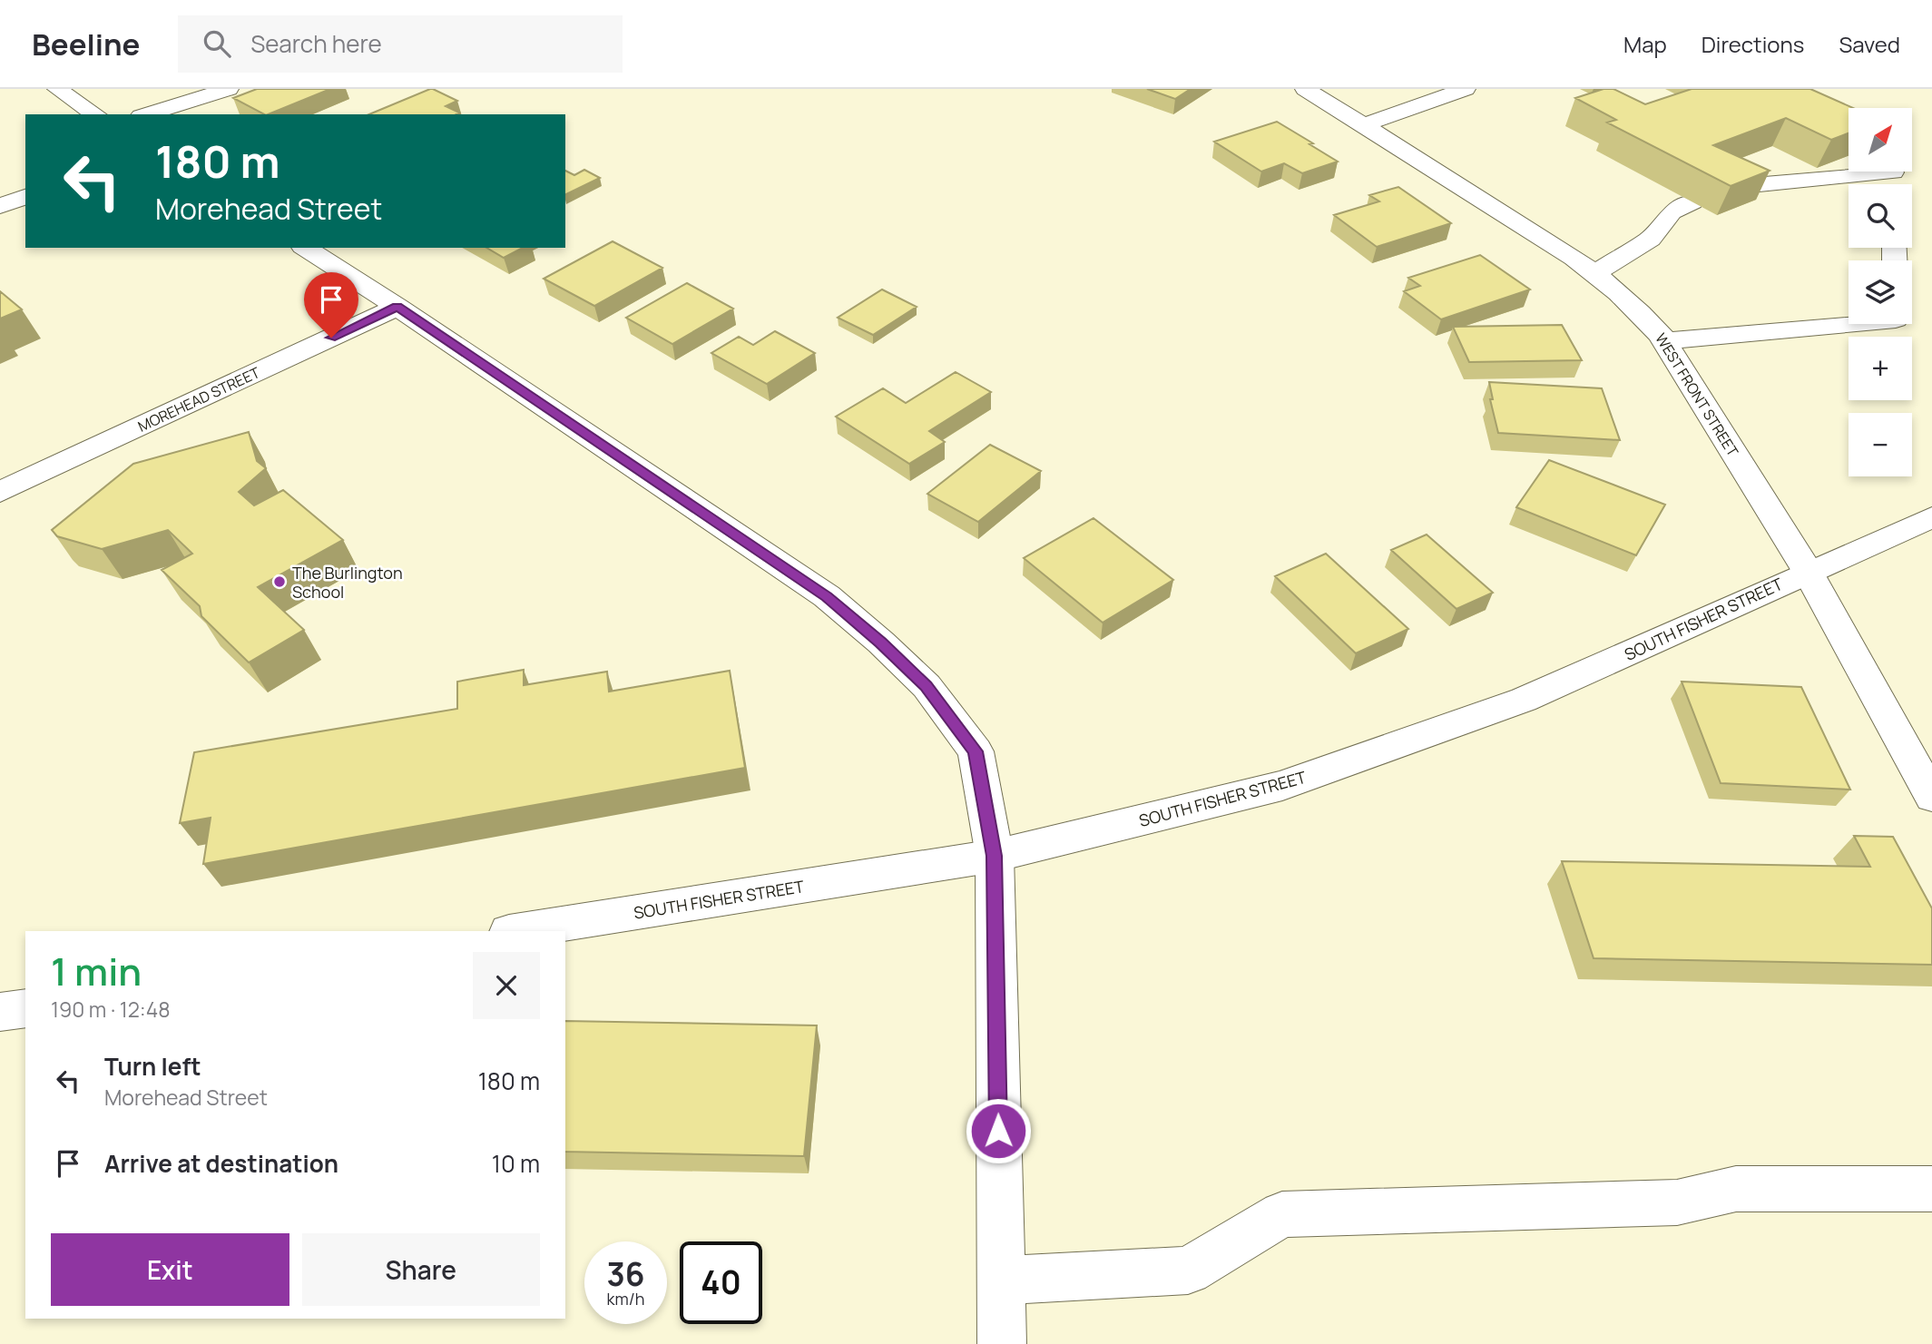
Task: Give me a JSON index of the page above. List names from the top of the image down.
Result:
{
  "streets": {
    "street": ["WEST FRONT STREET", "MOREHEAD STREET", "SOUTH FISHER STREET"]
  },
  "crossings": [
    ["WEST FRONT STREET", "SOUTH FISHER STREET"]
  ],
  "places": ["The Burlington School"],
  "north": "top right",
  "page": {
    "header": "Beeline",
    "search": "Search here",
    "nav": ["Map", "Directions", "Saved"],
    "map_buttons": ["+", "−"],
    "turn": ["180 m", "Morehead Street"],
    "heading": ["1 min", "190 m · 12:48"],
    "list": [
      {
        "name": "Turn left",
        "note": "Morehead Street",
        "value": "180 m"
      },
      {
        "name": "Arrive at destination",
        "value": "10 m"
      }
    ],
    "buttons": ["Exit", "Share"],
    "speed": "36 km/h",
    "limit": "40"
  }
}
